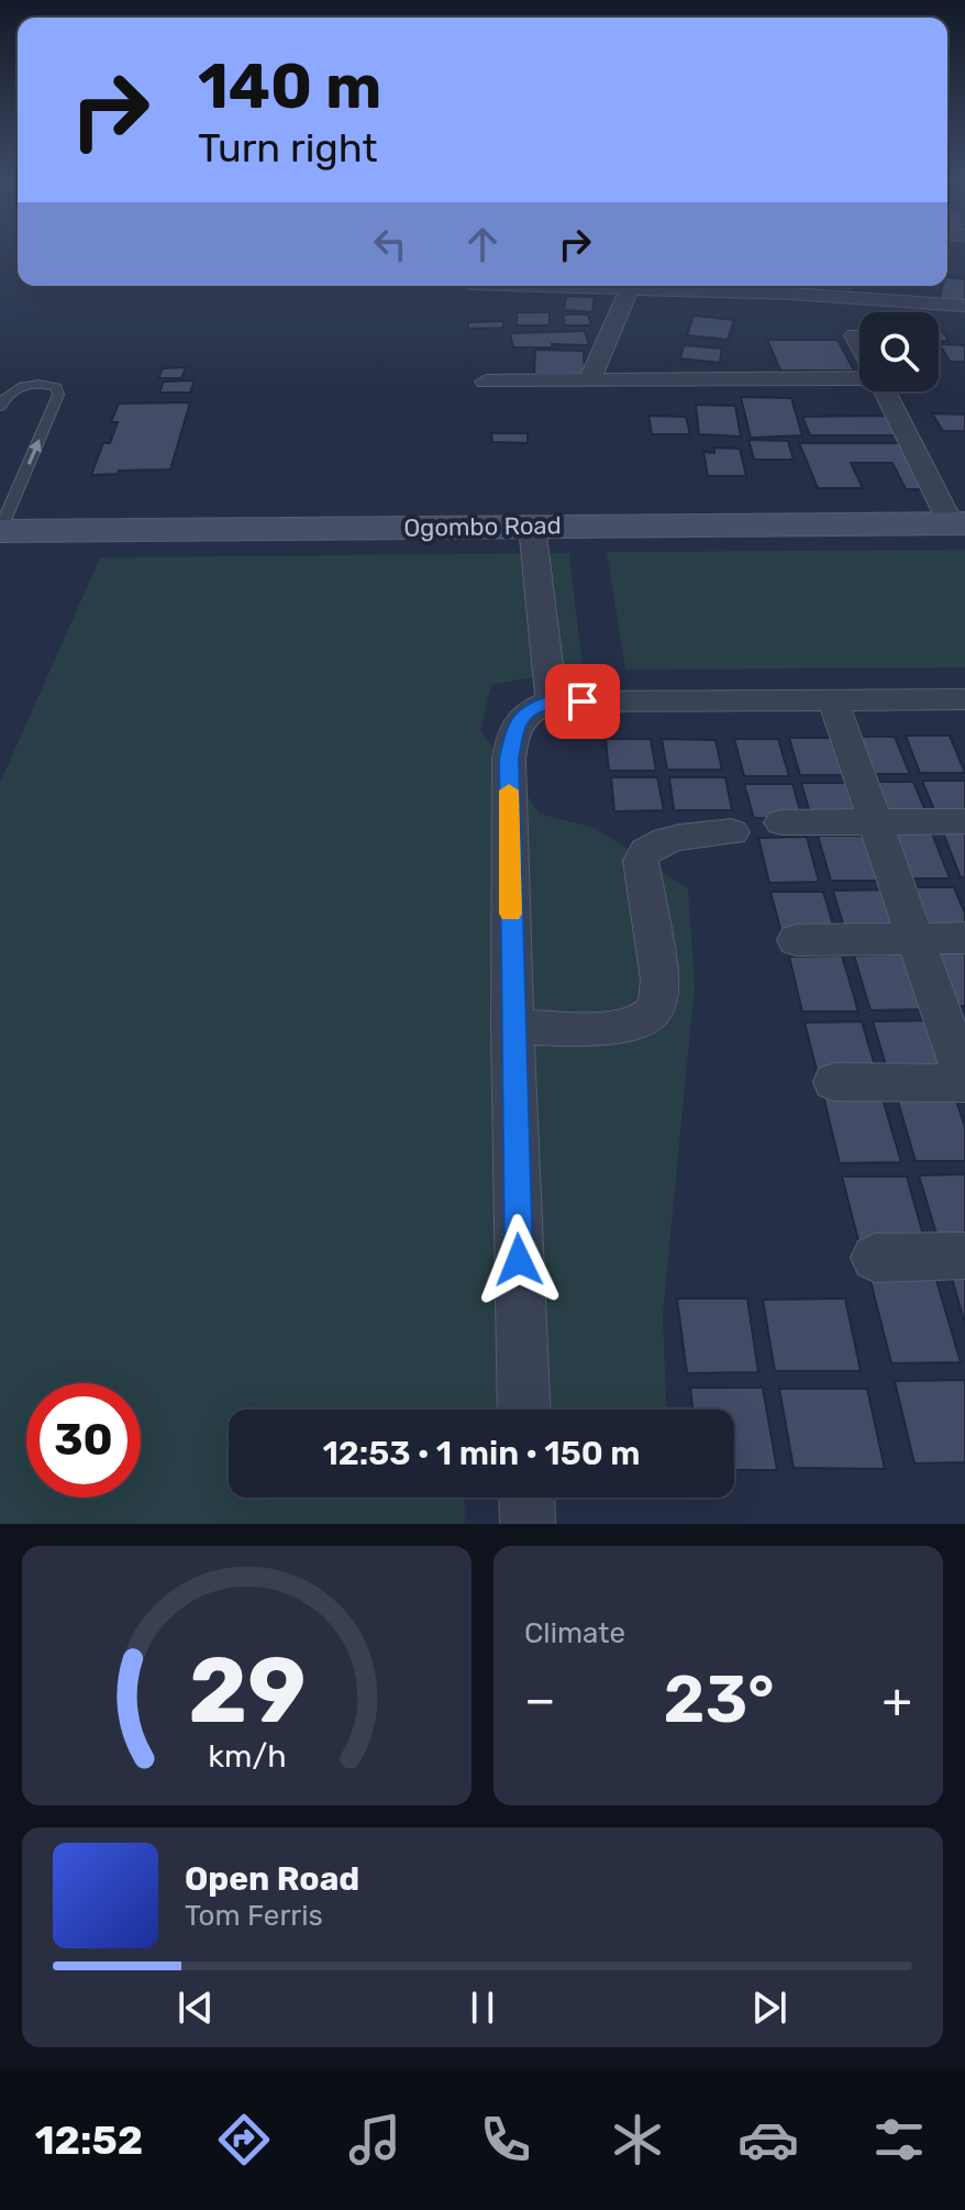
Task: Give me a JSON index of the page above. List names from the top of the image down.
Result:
{
  "streets": {
    "main road": ["Ogombo Road"]
  },
  "page": {
    "turn": ["140 m", "Turn right"],
    "limit": "30",
    "trip": "12:53 · 1 min · 150 m",
    "tile": "Climate",
    "heat": ["−", "23°", "+"],
    "song": ["Open Road", "Tom Ferris"],
    "tabs": "12:52",
    "gauge": ["29", "km/h"]
  }
}
